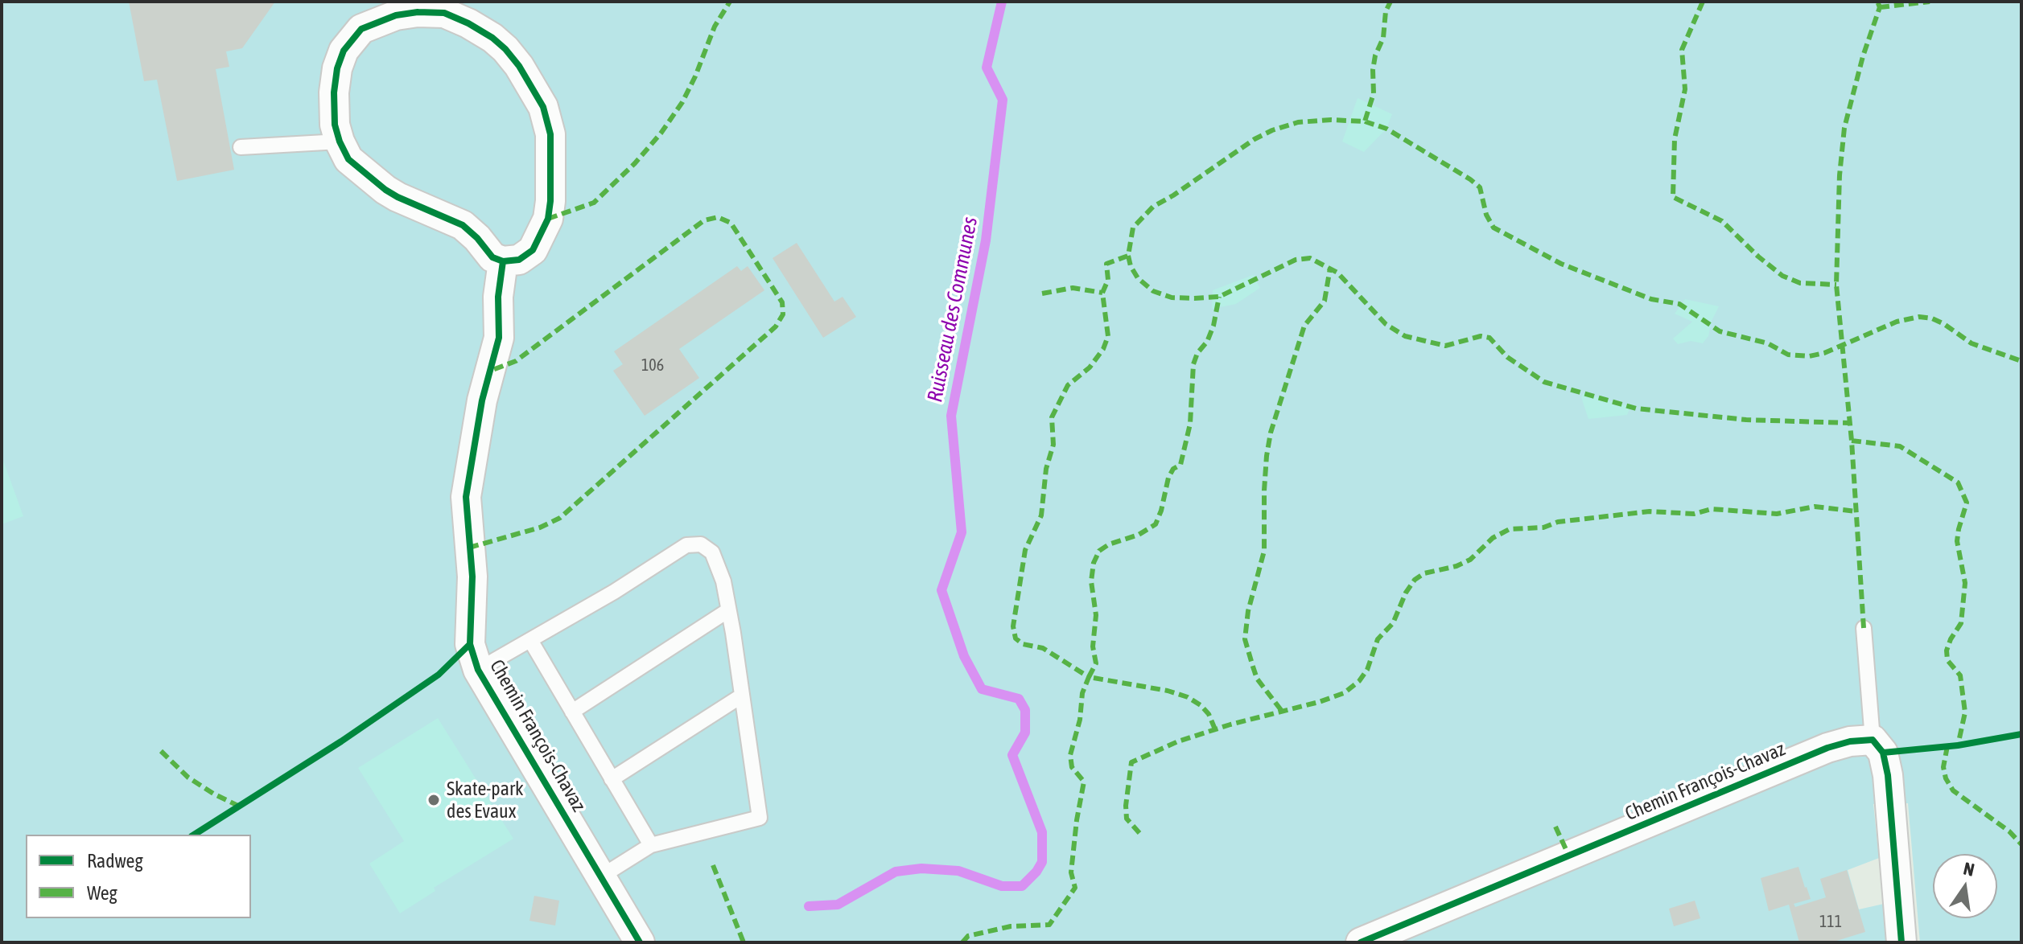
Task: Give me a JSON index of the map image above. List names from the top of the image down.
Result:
{
  "streets": {
    "street": ["Chemin François-Chavaz"]
  },
  "water": ["Ruisseau des Communes"],
  "places": ["Skate-park des Evaux"],
  "house_numbers": ["106", "111"],
  "legend": ["Radweg", "Weg"],
  "north": "top"
}
